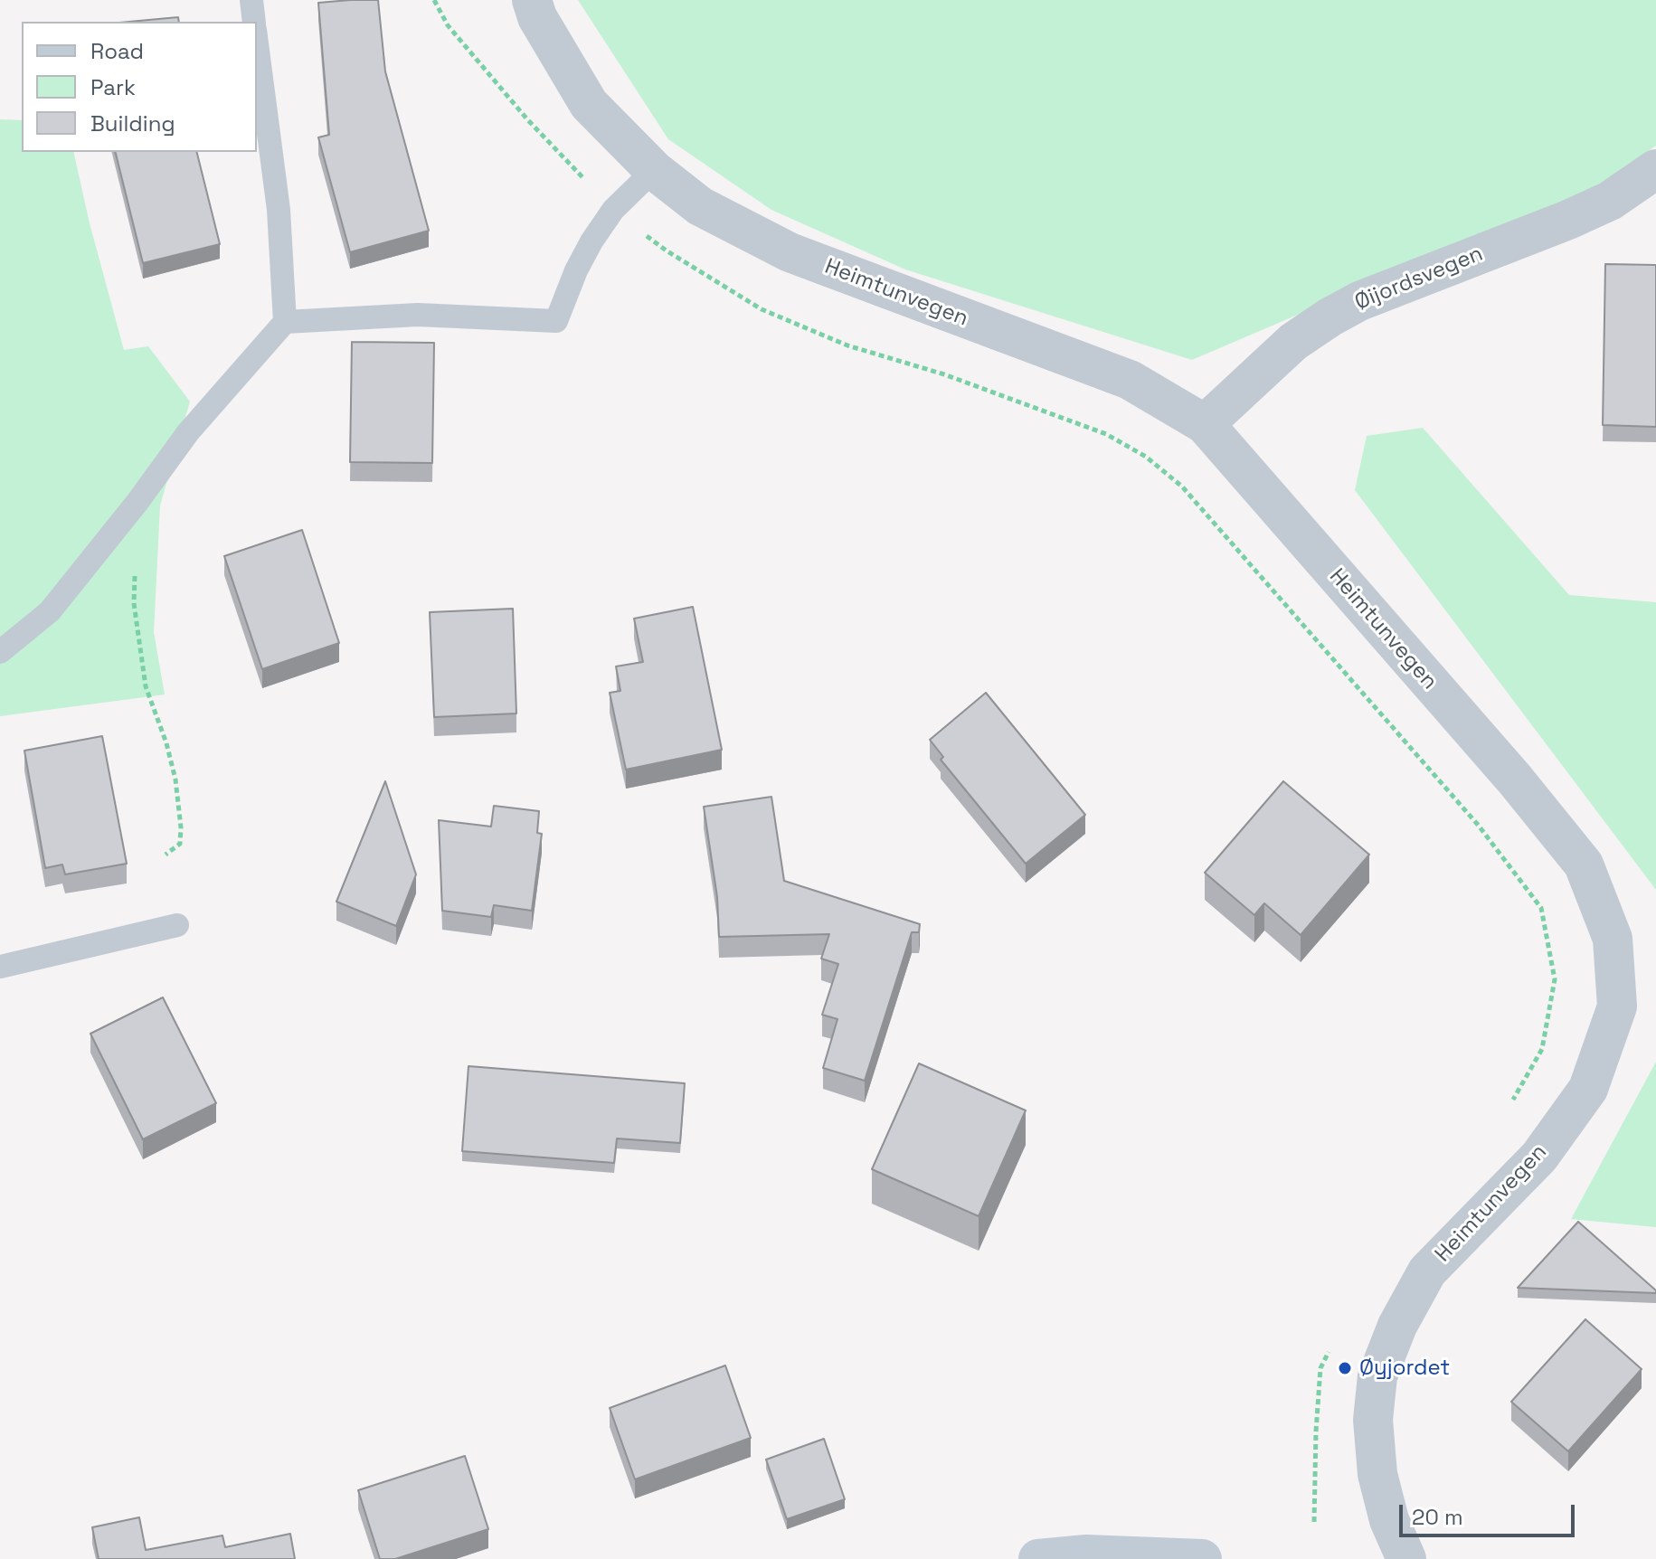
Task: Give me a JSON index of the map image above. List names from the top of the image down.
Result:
{
  "streets": {
    "street": ["Øijordsvegen", "Heimtunvegen"]
  },
  "crossings": [
    ["Øijordsvegen", "Heimtunvegen"]
  ],
  "places": ["Øyjordet"],
  "legend": ["Road", "Park", "Building"],
  "scale_bar": "20 m"
}
